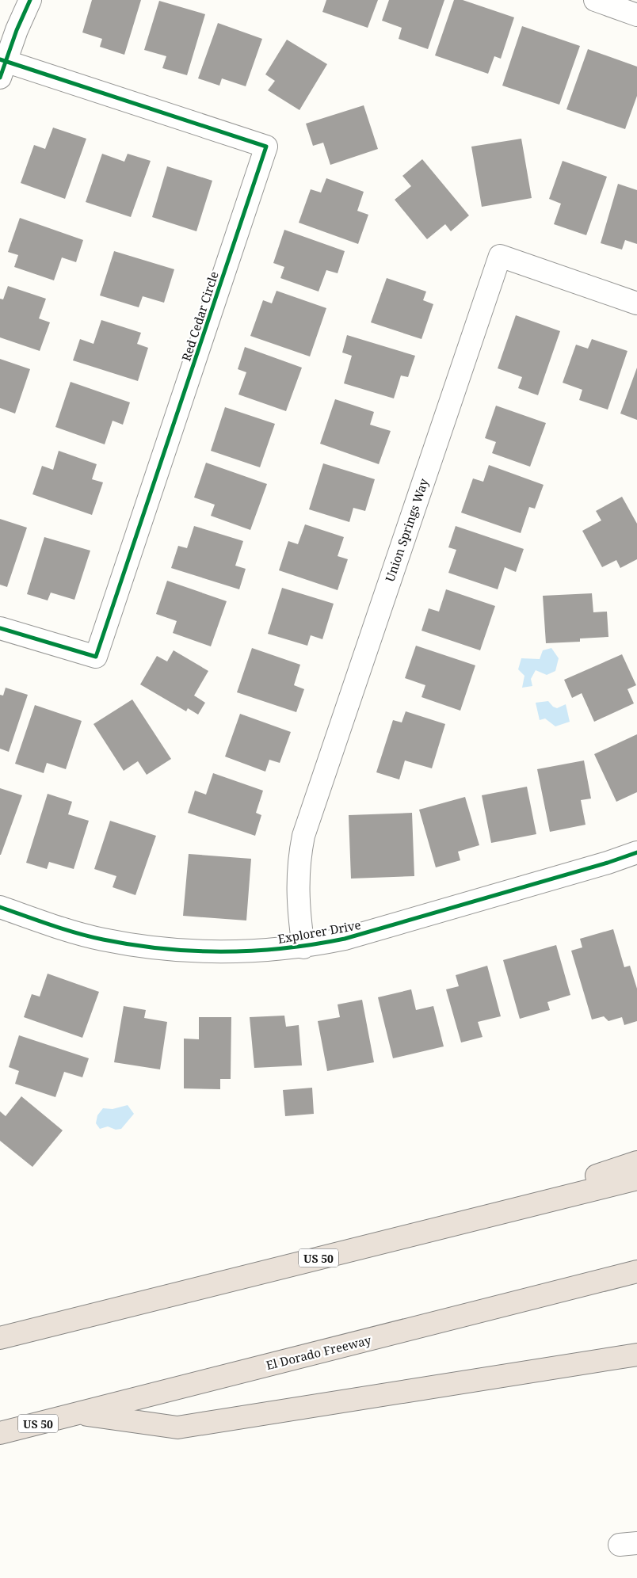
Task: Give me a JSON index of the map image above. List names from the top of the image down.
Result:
{
  "streets": {
    "highway": ["US 50", "El Dorado Freeway"],
    "street": ["Red Cedar Circle", "Union Springs Way", "Explorer Drive"]
  },
  "crossings": [
    ["Union Springs Way", "Explorer Drive"]
  ]
}
